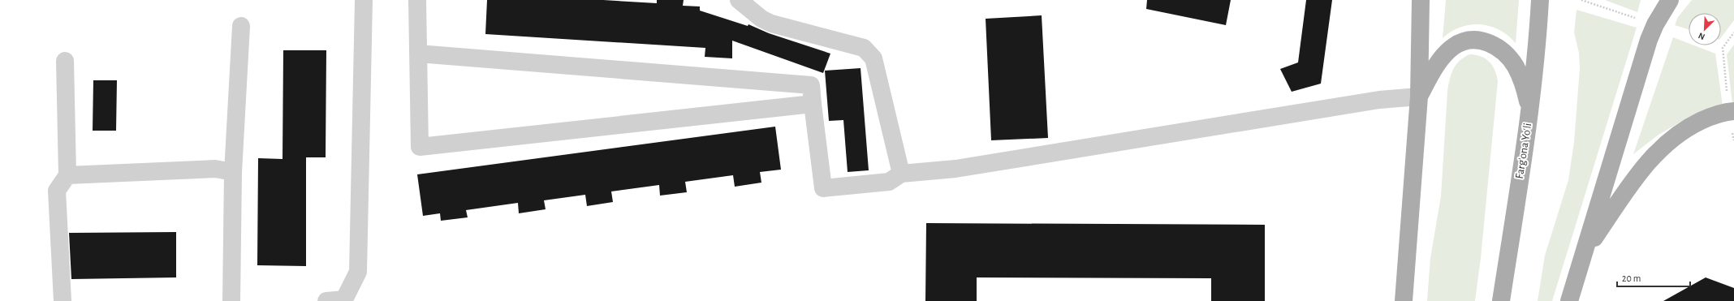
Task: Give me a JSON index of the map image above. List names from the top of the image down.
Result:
{
  "streets": {
    "main road": ["Farg'ona Yo'li"]
  },
  "scale_bar": "20 m",
  "north": "bottom left"
}
